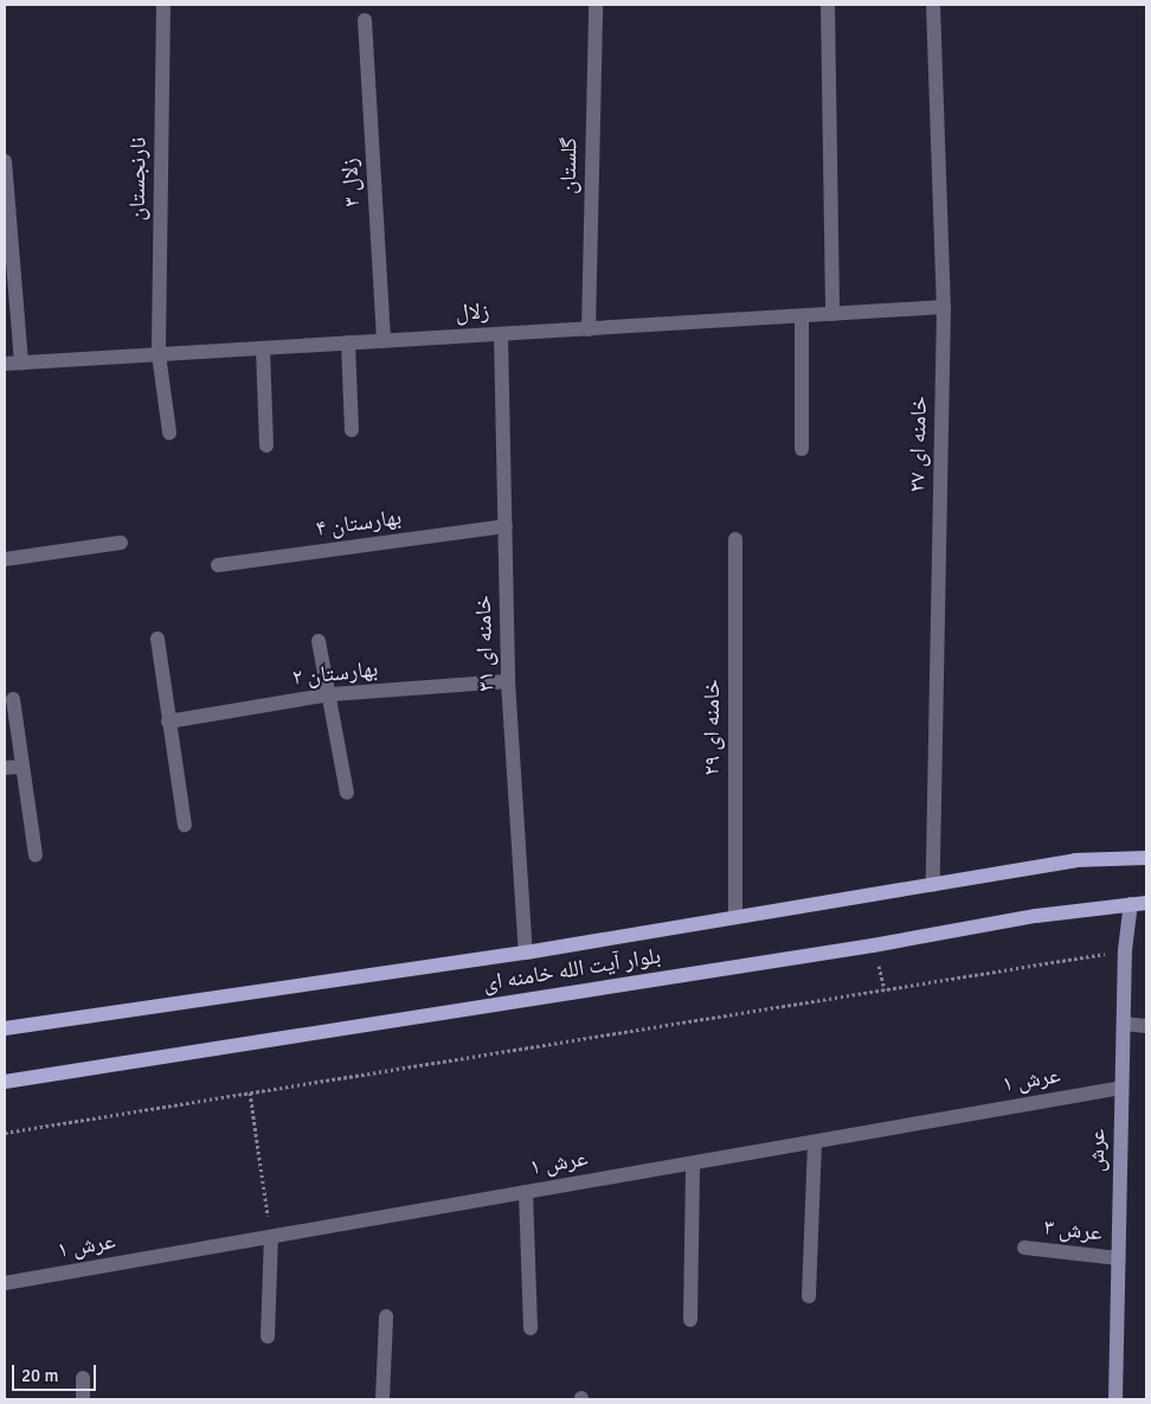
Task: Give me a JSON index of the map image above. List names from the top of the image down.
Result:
{
  "streets": {
    "main road": ["بلوار آیت الله خامنه ای"],
    "street": [
      "گلستان",
      "نارنجستان",
      "۳ زلال",
      "زلال",
      "خامنه ای ۲۷",
      "بهارستان ۴",
      "خامنه ای ۳۱",
      "بهارستان ۲",
      "خامنه ای ۲۹",
      "عرش ۱",
      "عرش",
      "عرش ۳"
    ]
  },
  "crossings": [
    ["گلستان", "زلال"],
    ["نارنجستان", "زلال"],
    ["۳ زلال", "زلال"],
    ["زلال", "خامنه ای ۲۷"],
    ["زلال", "خامنه ای ۳۱"],
    ["خامنه ای ۲۷", "بلوار آیت الله خامنه ای"],
    ["بهارستان ۴", "خامنه ای ۳۱"],
    ["خامنه ای ۳۱", "بهارستان ۲"],
    ["خامنه ای ۳۱", "بلوار آیت الله خامنه ای"],
    ["خامنه ای ۲۹", "بلوار آیت الله خامنه ای"],
    ["بلوار آیت الله خامنه ای", "عرش"],
    ["عرش ۱", "عرش"],
    ["عرش", "عرش ۳"]
  ],
  "scale_bar": "20 m"
}
